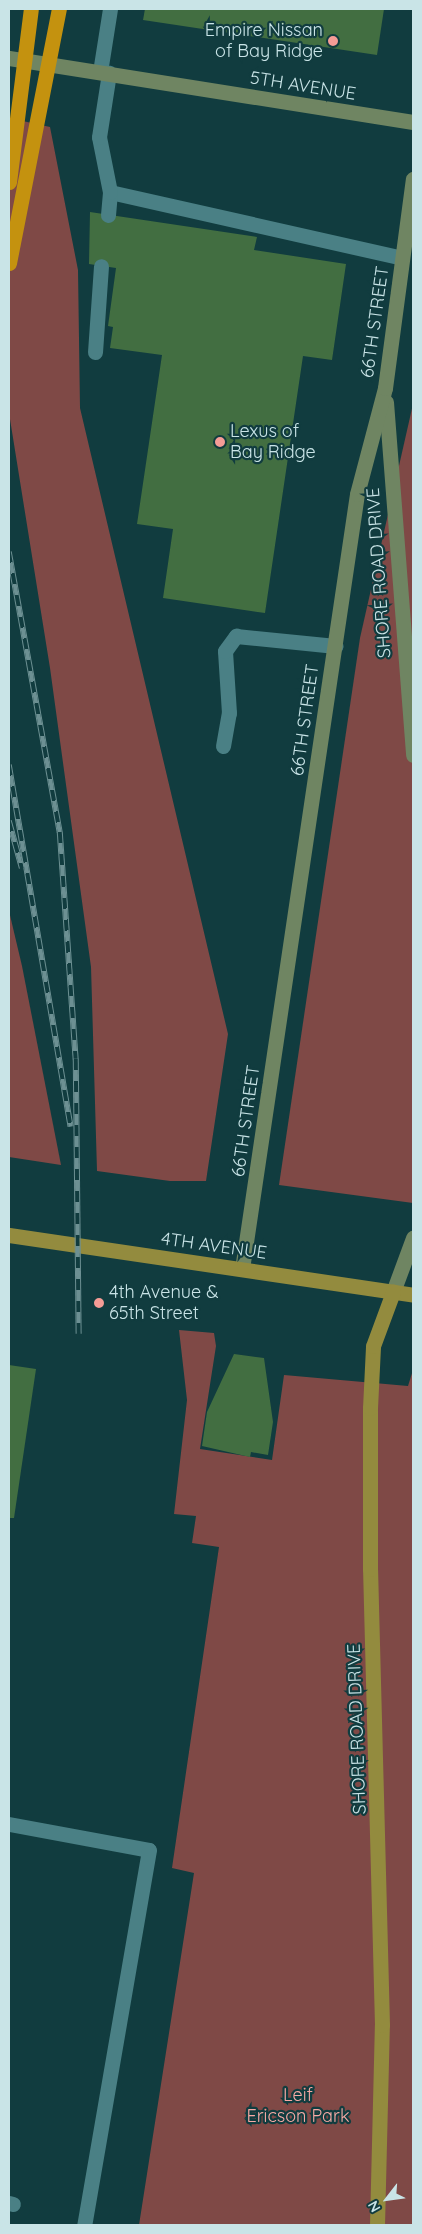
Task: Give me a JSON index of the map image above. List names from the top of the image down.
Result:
{
  "streets": {
    "main road": ["SHORE ROAD DRIVE", "4TH AVENUE"],
    "street": ["5TH AVENUE", "66TH STREET"]
  },
  "crossings": [
    ["66TH STREET", "SHORE ROAD DRIVE"],
    ["66TH STREET", "4TH AVENUE"],
    ["SHORE ROAD DRIVE", "4TH AVENUE"]
  ],
  "parks": ["Leif Ericson Park"],
  "places": ["Empire Nissan of Bay Ridge", "Lexus of Bay Ridge", "4th Avenue & 65th Street"],
  "north": "bottom left"
}
